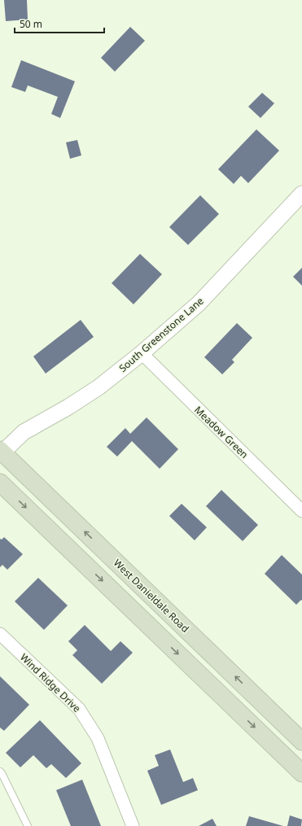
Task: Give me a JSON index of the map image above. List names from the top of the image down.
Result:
{
  "streets": {
    "main road": ["West Danieldale Road"],
    "street": ["South Greenstone Lane", "Meadow Green", "Wind Ridge Drive"]
  },
  "crossings": [
    ["South Greenstone Lane", "Meadow Green"],
    ["South Greenstone Lane", "West Danieldale Road"]
  ],
  "scale_bar": "50 m"
}
